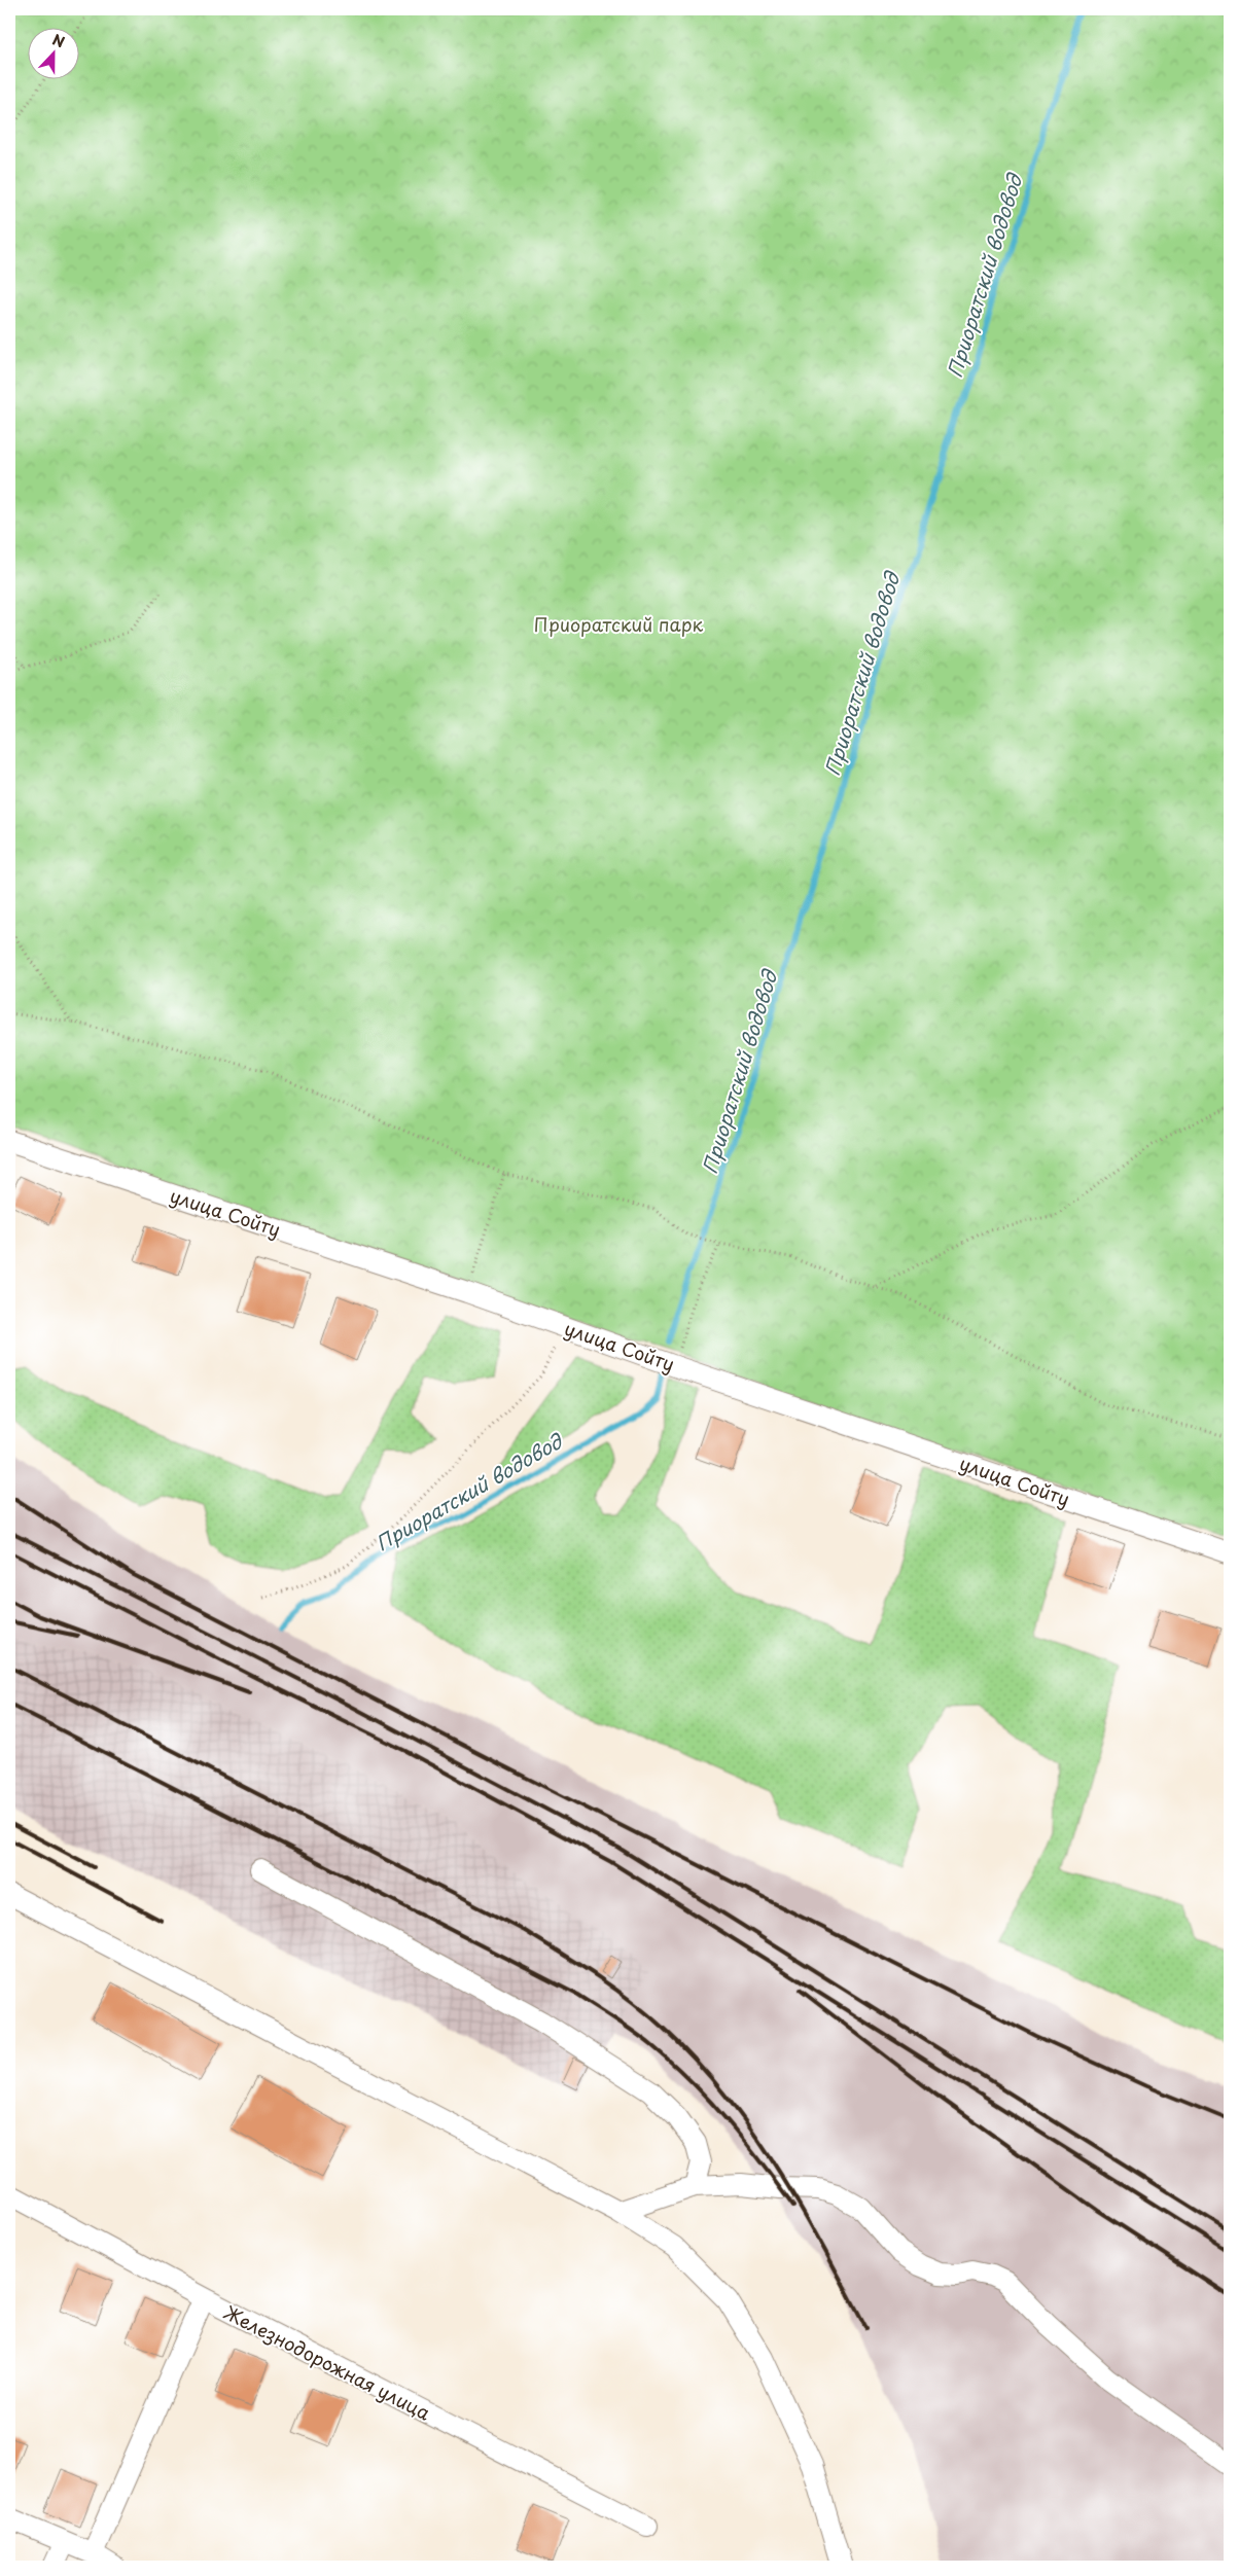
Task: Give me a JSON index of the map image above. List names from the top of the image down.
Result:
{
  "streets": {
    "street": ["улица Сойту", "Железнодорожная улица"]
  },
  "water": ["Приоратский водовод"],
  "parks": ["Приоратский парк"],
  "north": "top"
}
